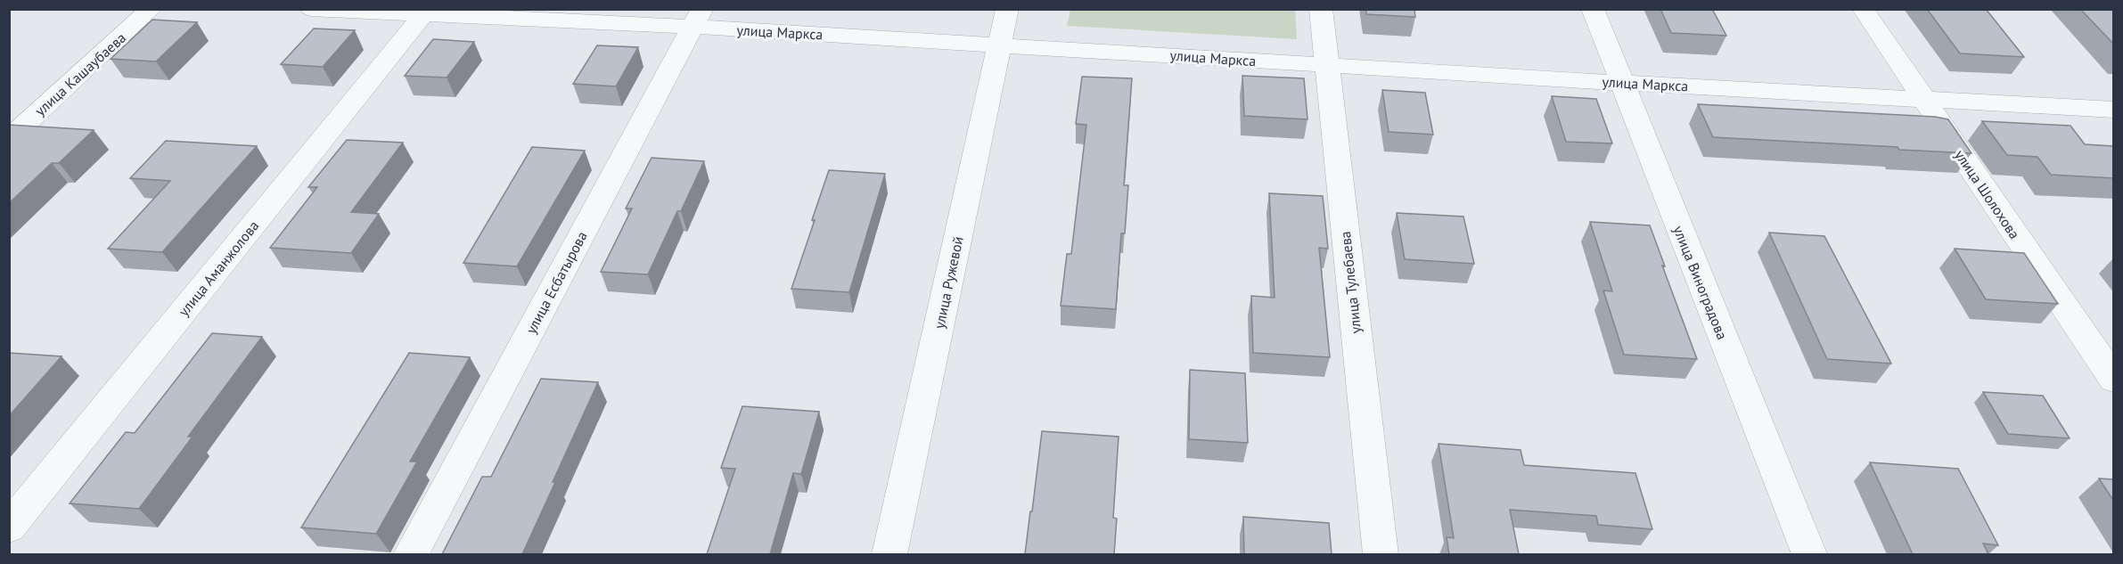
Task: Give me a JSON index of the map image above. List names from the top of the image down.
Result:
{
  "streets": {
    "street": [
      "улица Маркса",
      "улица Кашаубаева",
      "улица Шолохова",
      "улица Аманжолова",
      "улица Есбатырова",
      "улица Ружевой",
      "улица Тулебаева",
      "улица Виноградова"
    ]
  },
  "crossings": [
    ["улица Маркса", "улица Шолохова"],
    ["улица Маркса", "улица Аманжолова"],
    ["улица Маркса", "улица Есбатырова"],
    ["улица Маркса", "улица Ружевой"],
    ["улица Маркса", "улица Тулебаева"],
    ["улица Маркса", "улица Виноградова"]
  ]
}
